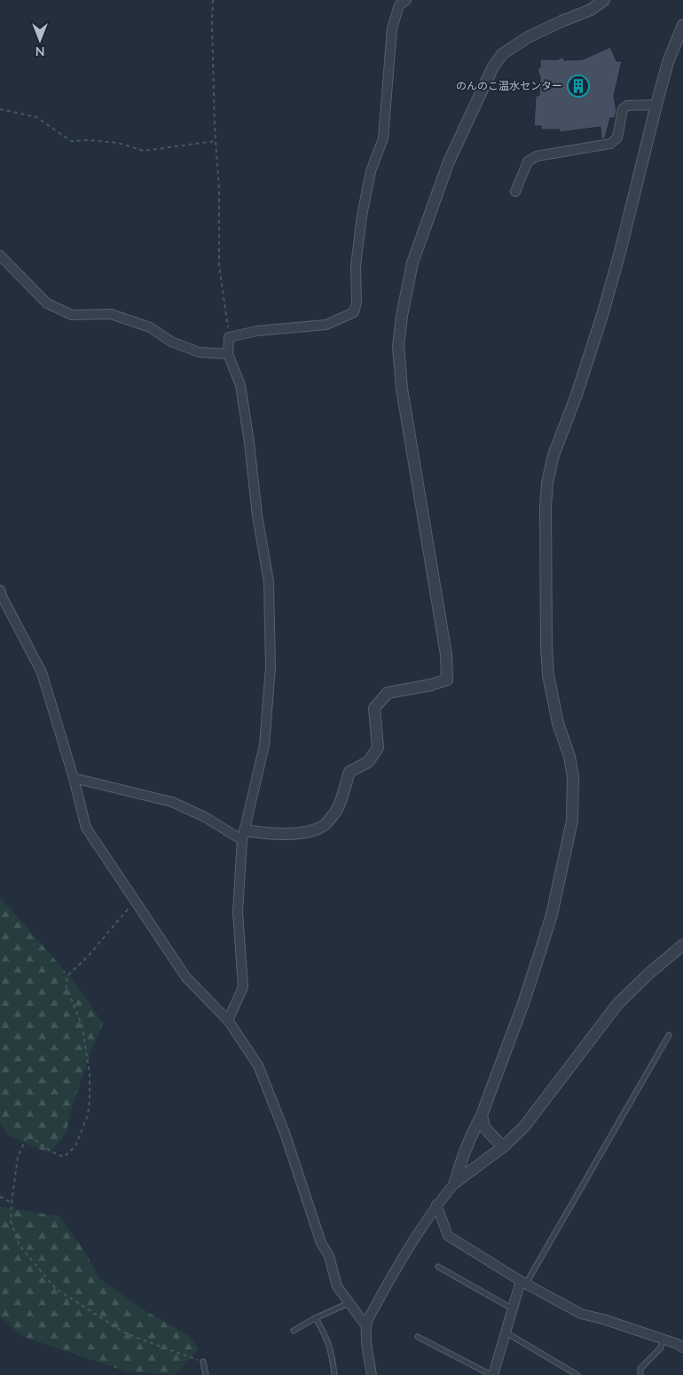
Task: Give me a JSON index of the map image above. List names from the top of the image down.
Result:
{
  "places": {
    "building": ["のんのこ温水センター"]
  },
  "north": "bottom"
}
